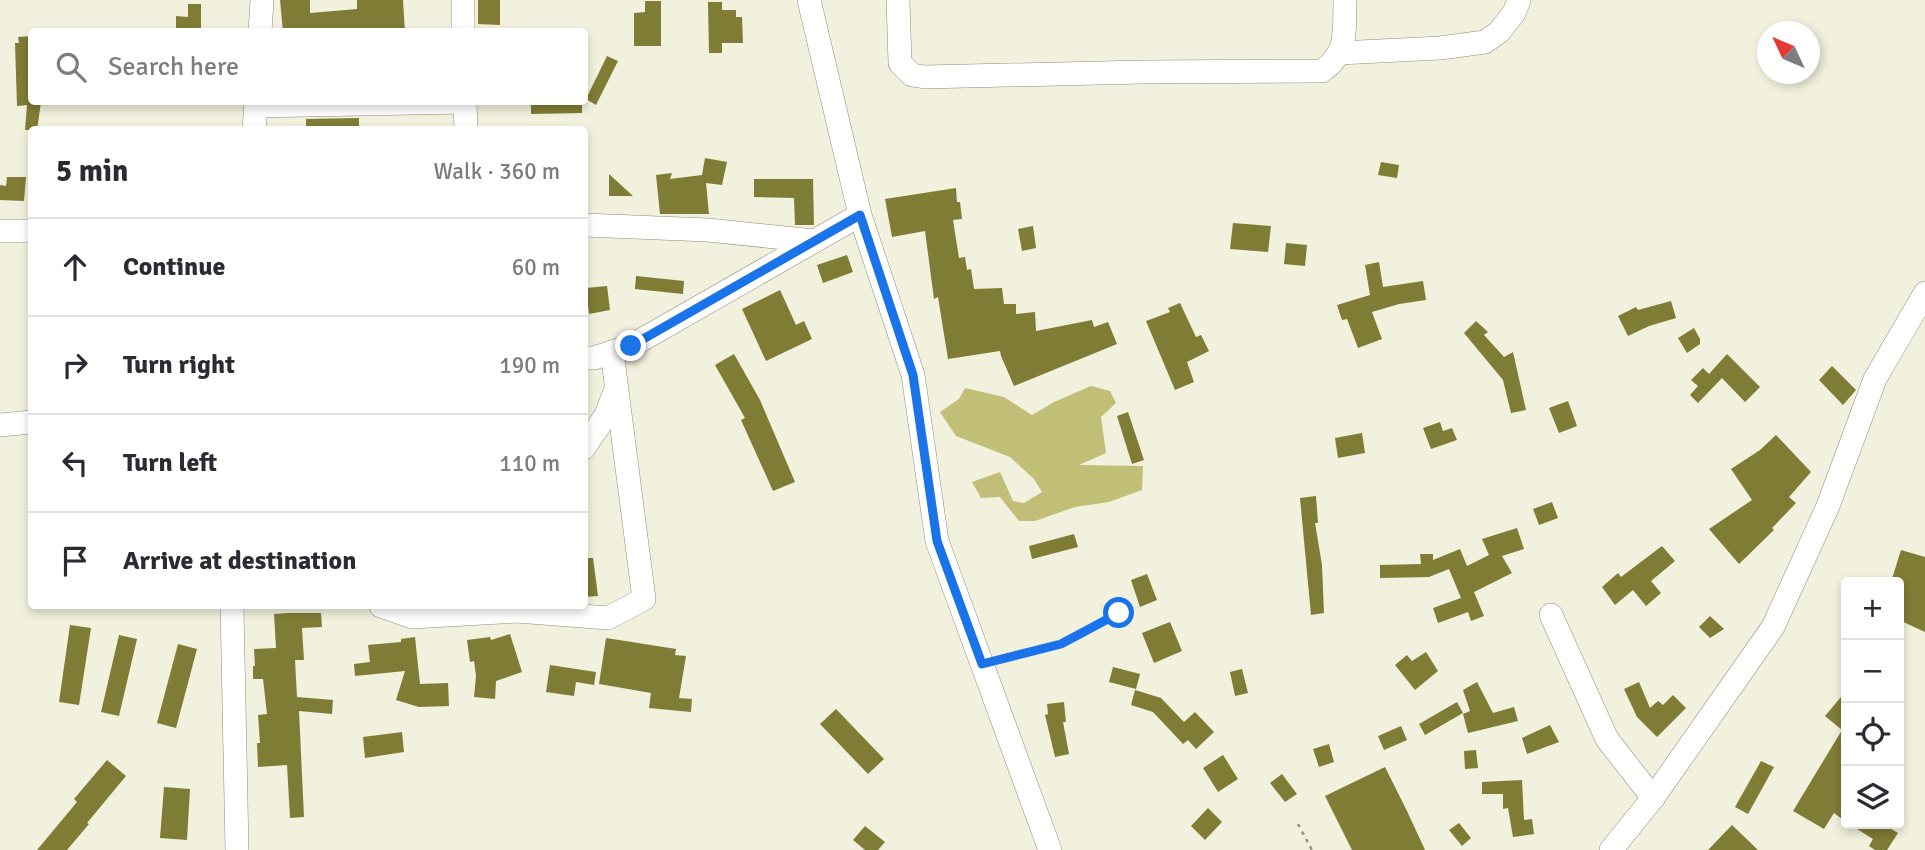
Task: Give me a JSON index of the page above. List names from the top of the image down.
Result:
{
  "north": "top left",
  "page": {
    "search": "Search here",
    "heading": ["5 min", "Walk · 360 m"],
    "list": [
      ["Continue", "60 m"],
      ["Turn right", "190 m"],
      ["Turn left", "110 m"],
      "Arrive at destination"
    ],
    "map_buttons": ["+", "−"]
  }
}
